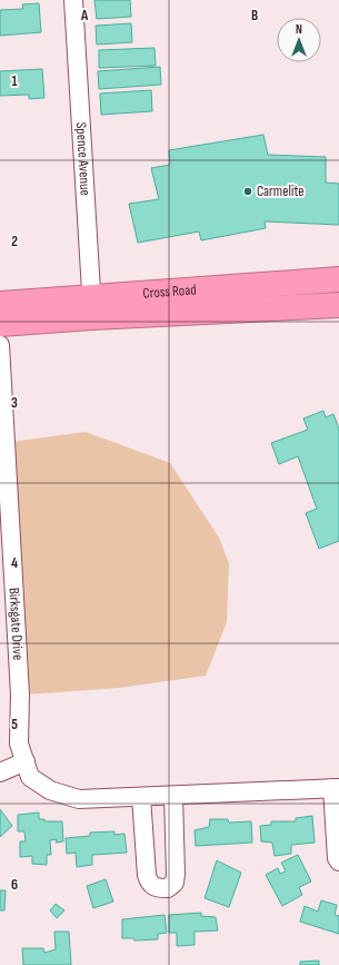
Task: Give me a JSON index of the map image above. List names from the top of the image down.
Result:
{
  "streets": {
    "highway": ["Cross Road"],
    "street": ["Spence Avenue", "Birksgate Drive"]
  },
  "crossings": [
    ["Spence Avenue", "Cross Road"]
  ],
  "places": ["Carmelite"],
  "north": "top",
  "grid": {
    "columns": ["A", "B"],
    "rows": [
      "1",
      "2",
      "3",
      "4",
      "5",
      "6"
    ]
  }
}
